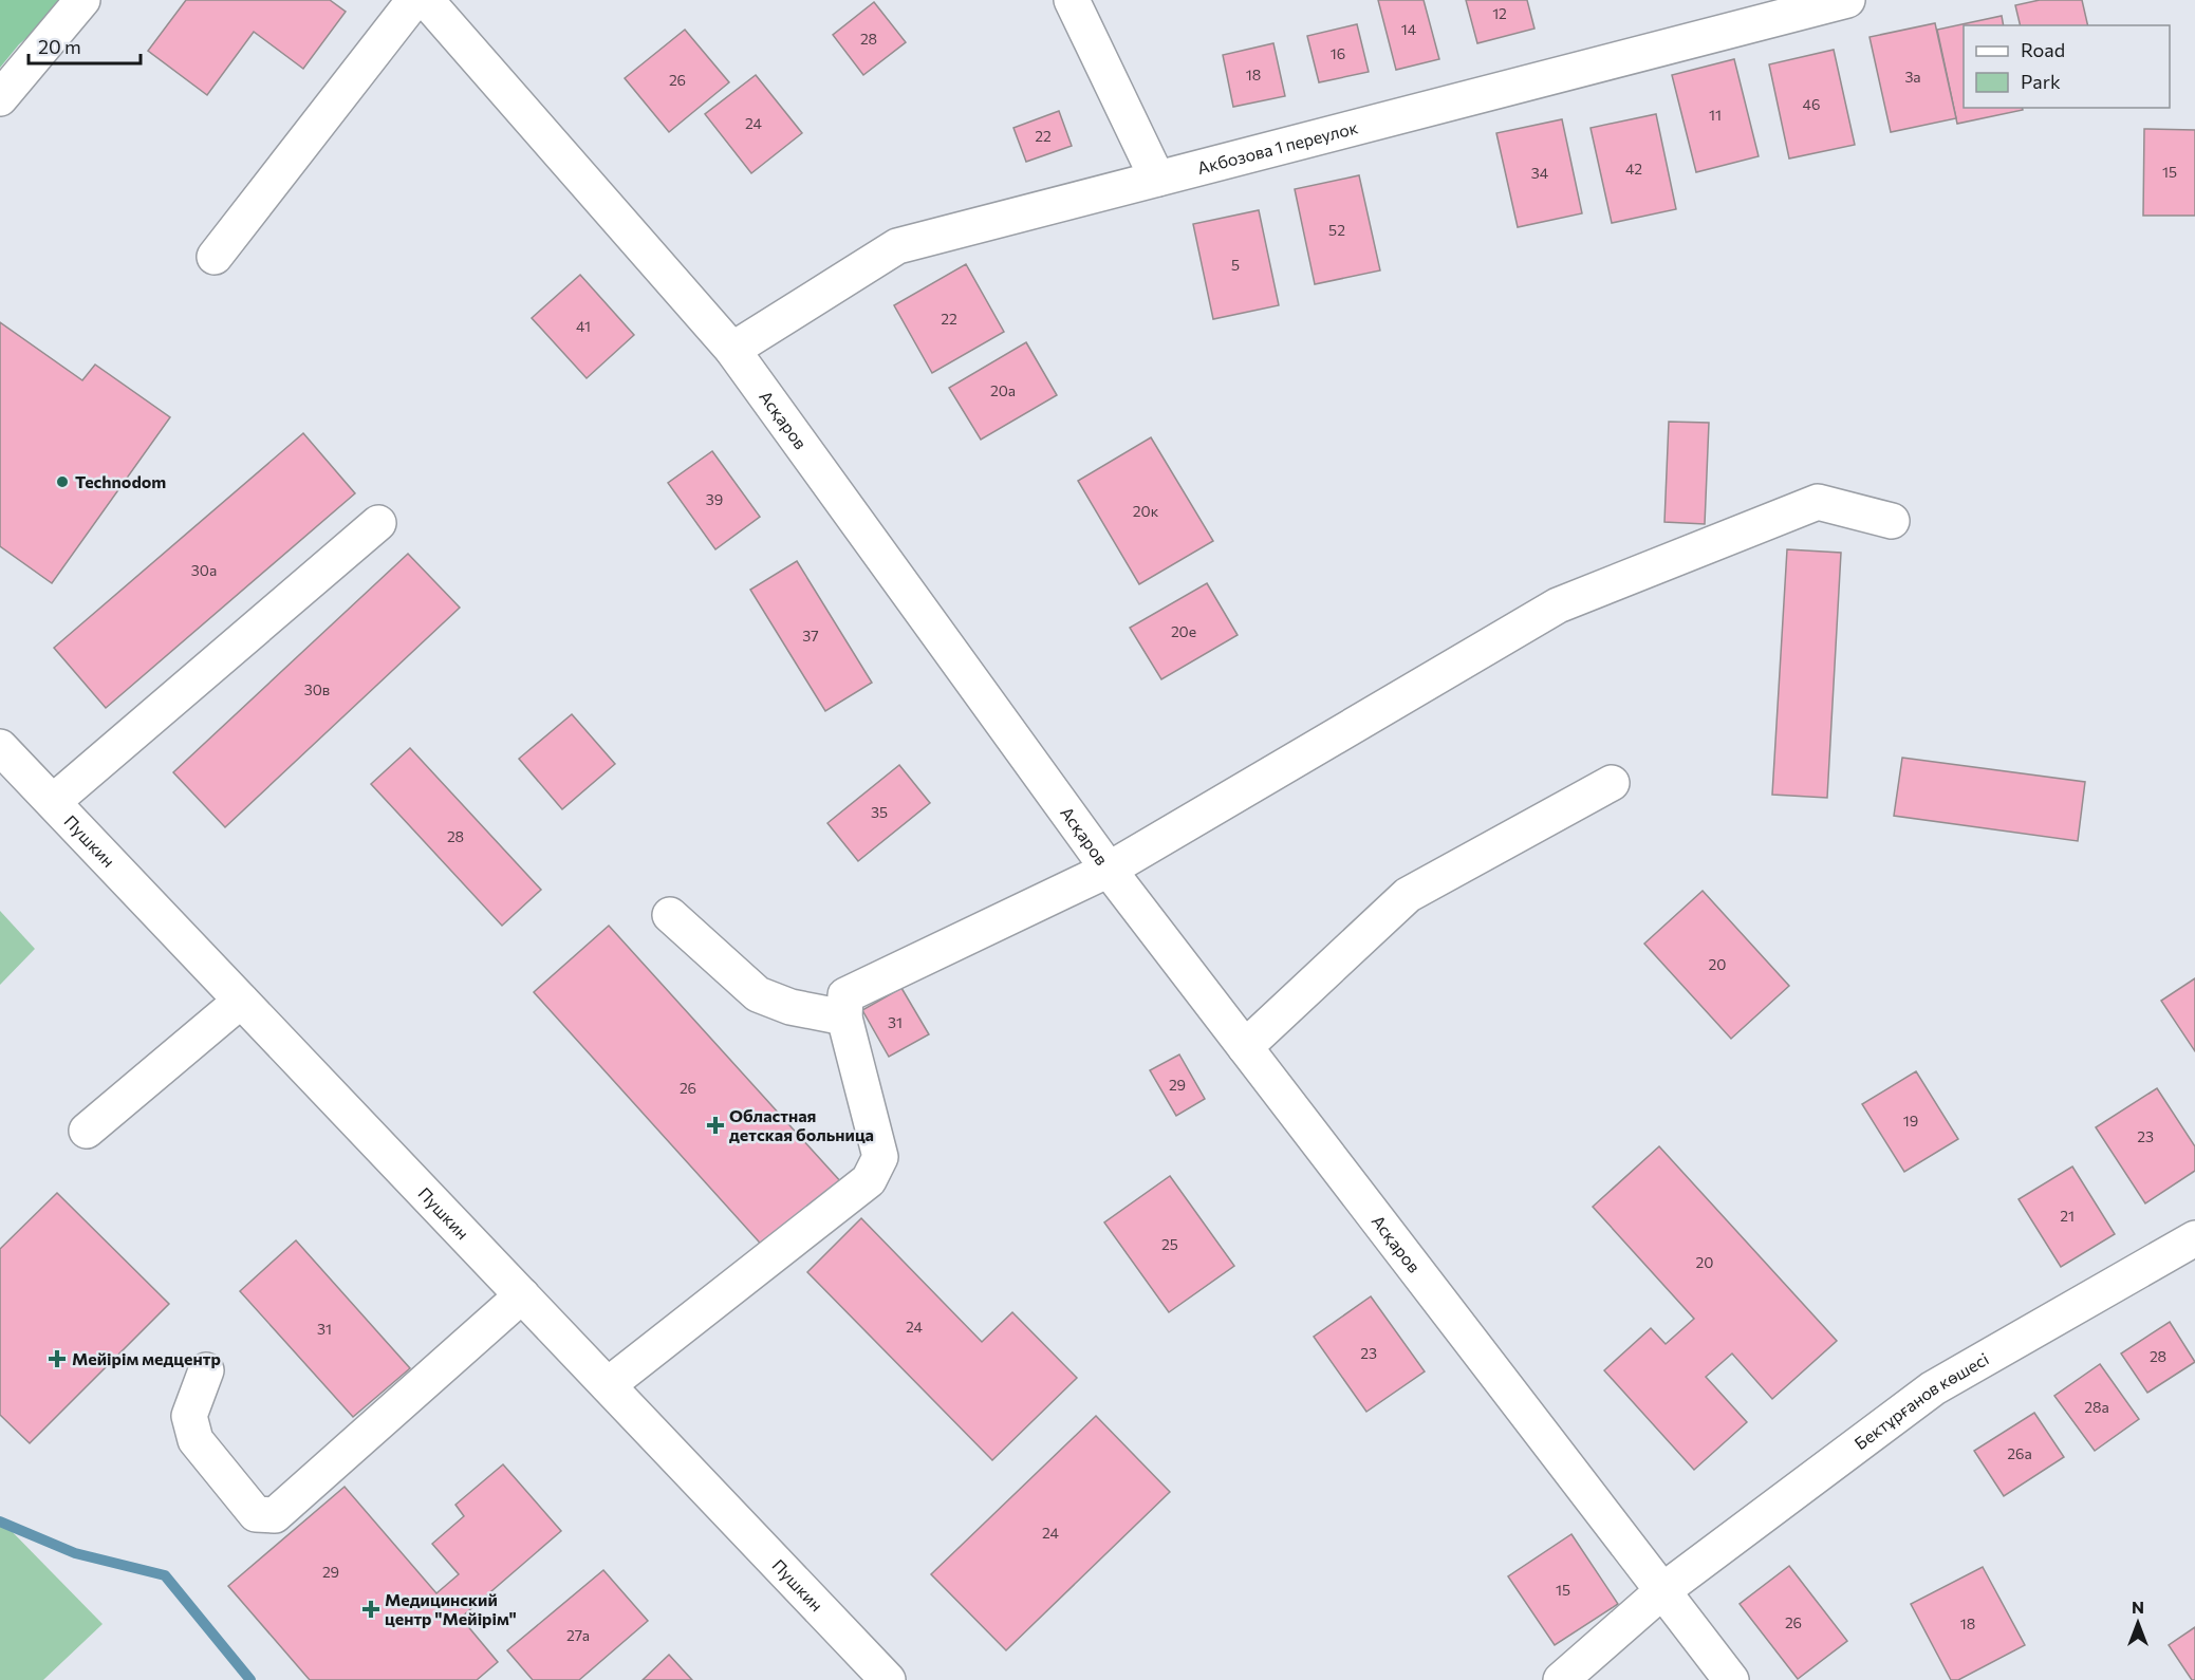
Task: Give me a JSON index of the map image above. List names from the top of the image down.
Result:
{
  "streets": {
    "street": [
      "Акбозова 1 переулок",
      "Асқаров",
      "Пушкин",
      "Бектұрғанов көшесі"
    ]
  },
  "crossings": [
    ["Акбозова 1 переулок", "Асқаров"],
    ["Асқаров", "Бектұрғанов көшесі"]
  ],
  "places": {
    "other": ["Technodom"],
    "health": ["Областная детская больница", "Мейірім медцентр", "Медицинский центр \"Мейірім\""]
  },
  "house_numbers": [
    "12",
    "14",
    "28",
    "16",
    "18",
    "3а",
    "26",
    "46",
    "11",
    "24",
    "22",
    "42",
    "15",
    "34",
    "52",
    "5",
    "22",
    "41",
    "20а",
    "39",
    "20к",
    "30а",
    "20е",
    "37",
    "30в",
    "35",
    "28",
    "20",
    "31",
    "29",
    "26",
    "19",
    "23",
    "21",
    "25",
    "20",
    "24",
    "31",
    "23",
    "28",
    "28а",
    "26а",
    "24",
    "29",
    "15",
    "26",
    "18",
    "27а"
  ],
  "legend": ["Road", "Park"],
  "scale_bar": "20 m",
  "north": "top"
}
